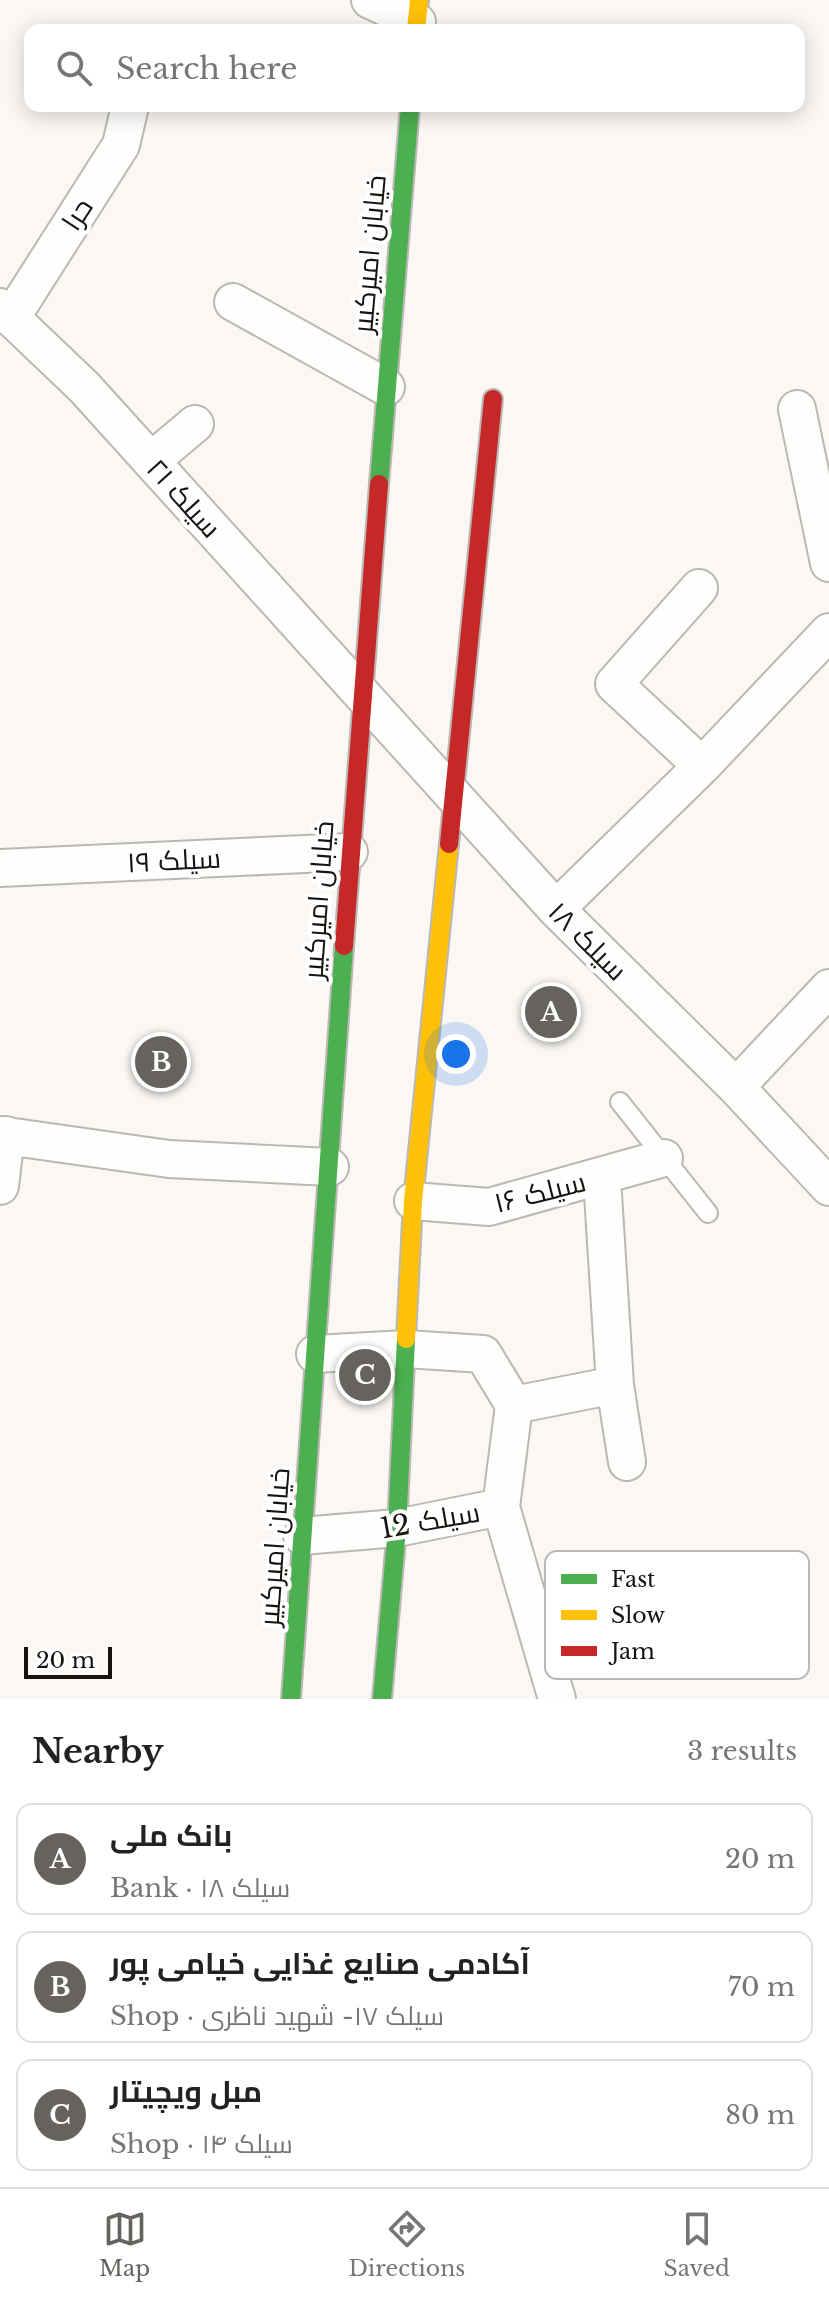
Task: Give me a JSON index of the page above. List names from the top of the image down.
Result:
{
  "streets": {
    "main road": ["خیابان امیرکبیر"],
    "street": [
      "حرا",
      "سیلک ۲۱",
      "سیلک ۱۹",
      "سیلک ۱۸",
      "سیلک ۱۶",
      "سیلک 12"
    ]
  },
  "crossings": [
    ["حرا", "سیلک ۲۱"],
    ["خیابان امیرکبیر", "سیلک ۲۱"],
    ["خیابان امیرکبیر", "سیلک ۱۹"],
    ["خیابان امیرکبیر", "سیلک ۱۸"],
    ["خیابان امیرکبیر", "سیلک 12"],
    ["سیلک ۲۱", "سیلک ۱۸"]
  ],
  "legend": ["Fast", "Slow", "Jam"],
  "scale_bar": "20 m",
  "page": {
    "search": "Search here",
    "pins": ["A", "B", "C"],
    "scale": "20 m",
    "heading": ["Nearby", "3 results"],
    "list": [
      {
        "mark": "A",
        "name": "بانک ملی",
        "note": "Bank · سیلک ۱۸",
        "value": "20 m"
      },
      {
        "mark": "B",
        "name": "آکادمی صنایع غذایی خیامی پور",
        "note": "Shop · سیلک ۱۷- شهید ناظری",
        "value": "70 m"
      },
      {
        "mark": "C",
        "name": "مبل ویچیتار",
        "note": "Shop · سیلک ۱۴",
        "value": "80 m"
      }
    ],
    "nav": ["Map", "Directions", "Saved"]
  }
}
